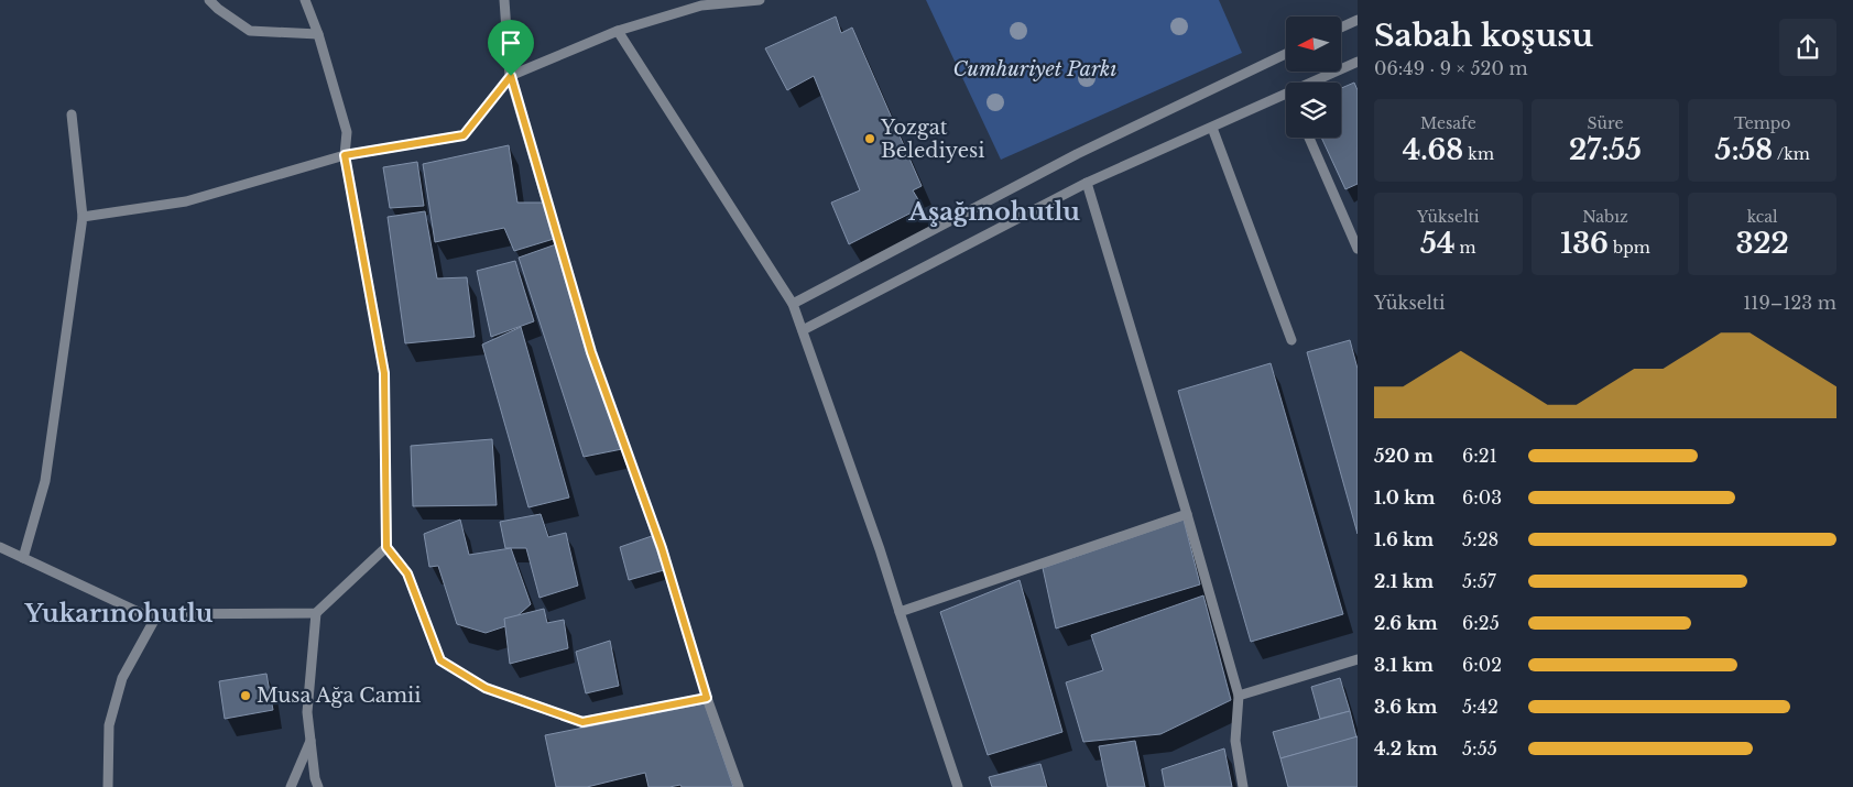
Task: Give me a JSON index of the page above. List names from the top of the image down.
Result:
{
  "districts": ["Aşağınohutlu", "Yukarınohutlu"],
  "parks": ["Cumhuriyet Parkı"],
  "places": ["Yozgat Belediyesi", "Musa Ağa Camii"],
  "north": "left",
  "page": {
    "heading": ["Sabah koşusu", "06:49 · 9 × 520 m"],
    "stats": [
      ["Mesafe", "4.68 km"],
      ["Süre", "27:55"],
      ["Tempo", "5:58 /km"],
      ["Yükselti", "54 m"],
      ["Nabız", "136 bpm"],
      ["kcal", "322"]
    ],
    "chart": ["Yükselti", "119–123 m"],
    "list": [
      {
        "name": "520 m",
        "note": "6:21"
      },
      {
        "name": "1.0 km",
        "note": "6:03"
      },
      {
        "name": "1.6 km",
        "note": "5:28"
      },
      {
        "name": "2.1 km",
        "note": "5:57"
      },
      {
        "name": "2.6 km",
        "note": "6:25"
      },
      {
        "name": "3.1 km",
        "note": "6:02"
      },
      {
        "name": "3.6 km",
        "note": "5:42"
      },
      {
        "name": "4.2 km",
        "note": "5:55"
      }
    ]
  }
}
